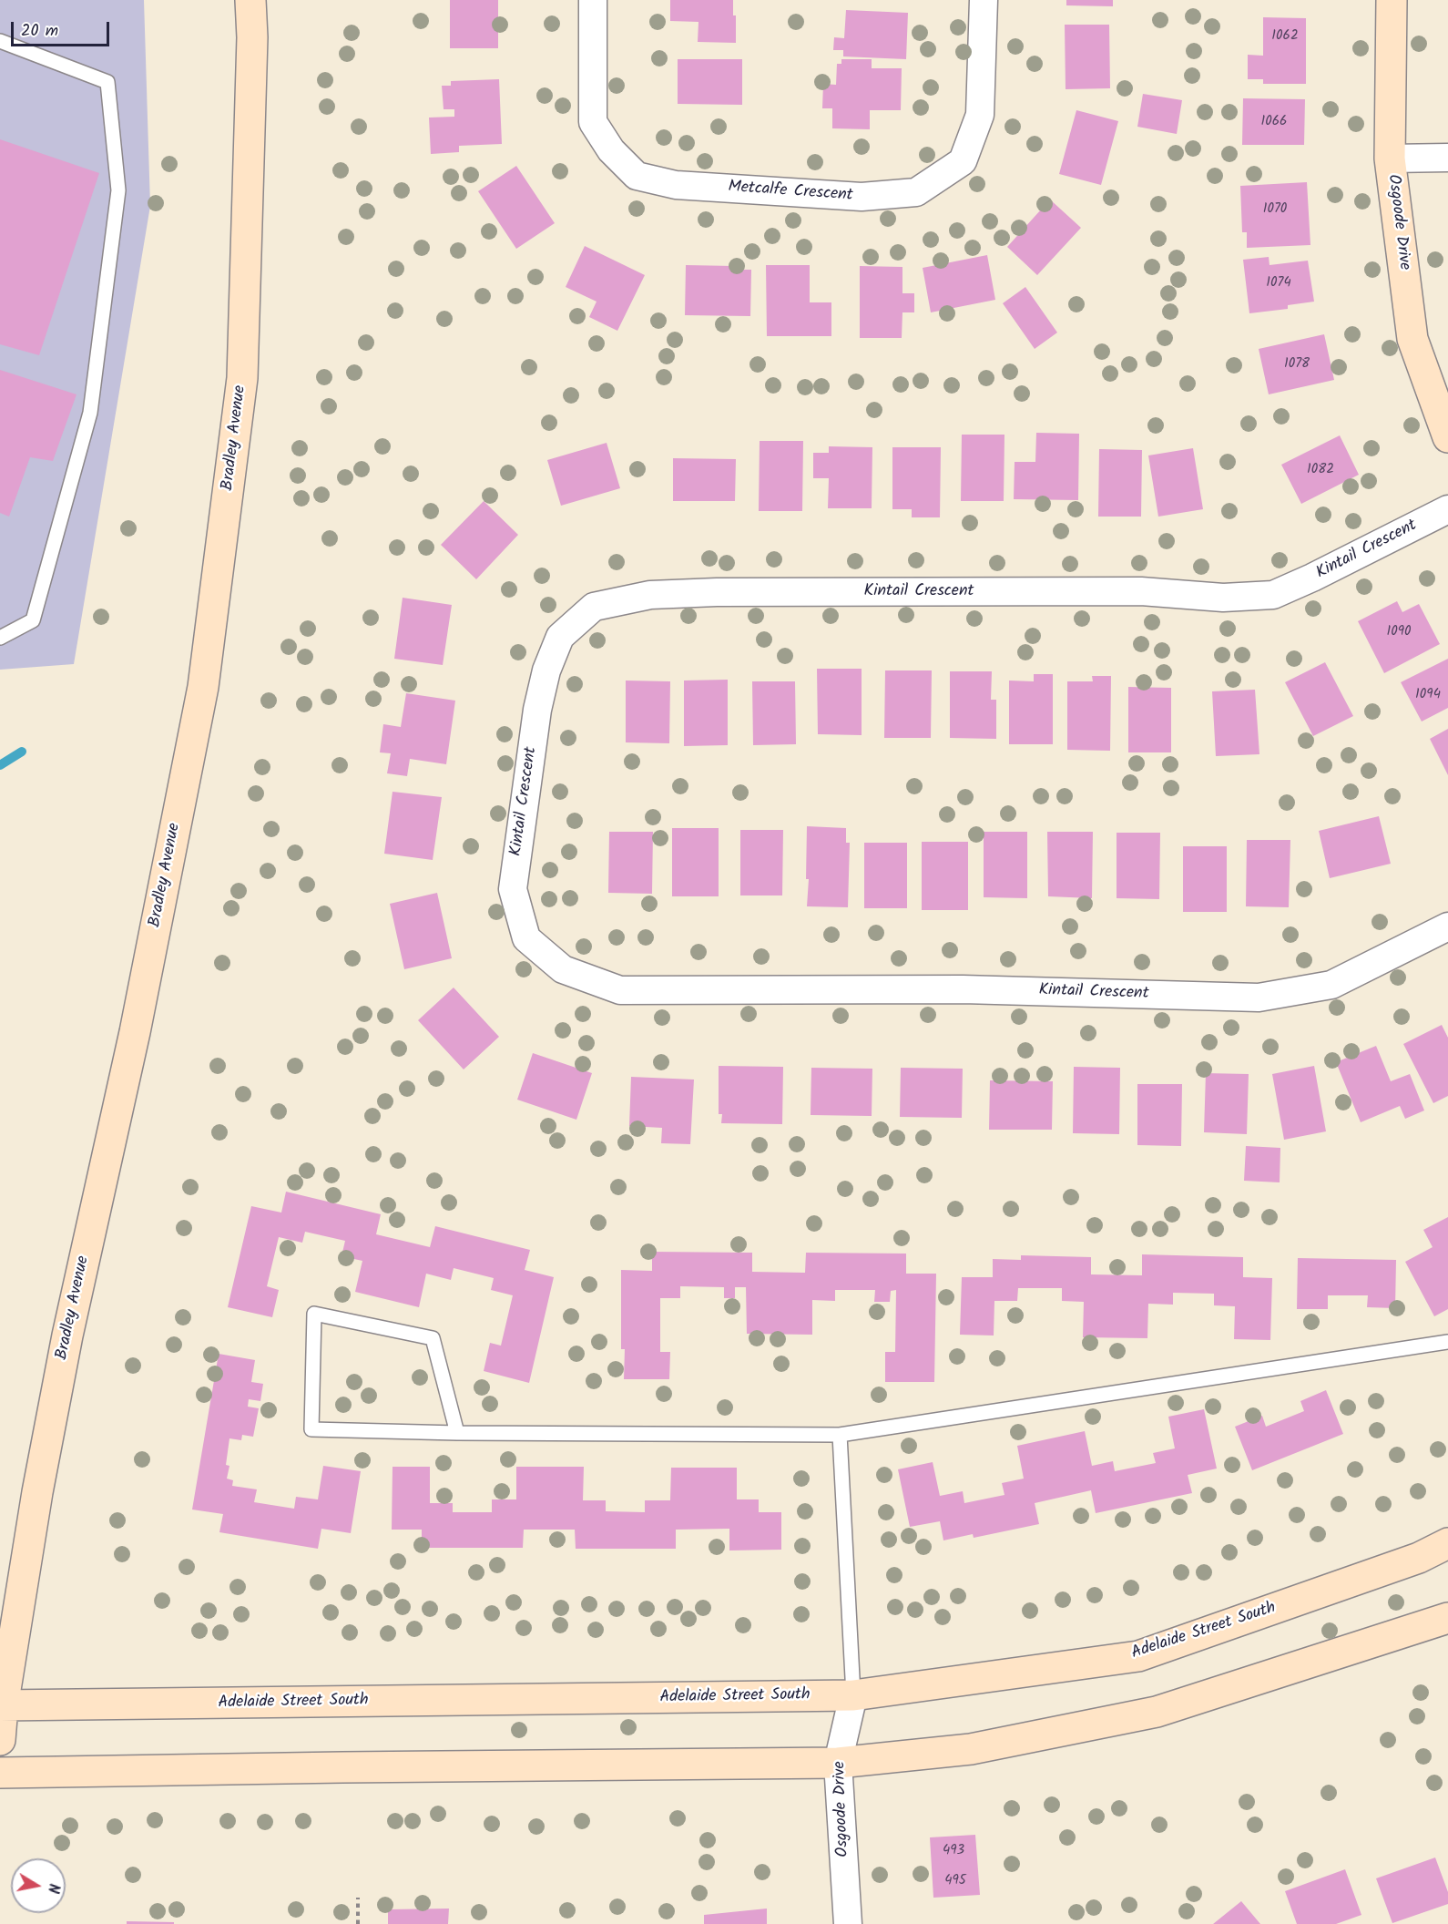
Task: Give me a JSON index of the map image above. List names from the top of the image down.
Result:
{
  "streets": {
    "street": [
      "Metcalfe Crescent",
      "Osgoode Drive",
      "Bradley Avenue",
      "Kintail Crescent",
      "Adelaide Street South"
    ]
  },
  "crossings": [
    ["Osgoode Drive", "Adelaide Street South"],
    ["Bradley Avenue", "Adelaide Street South"]
  ],
  "house_numbers": [
    "1062",
    "1066",
    "1070",
    "1074",
    "1078",
    "1082",
    "1090",
    "1094",
    "493",
    "495"
  ],
  "scale_bar": "20 m",
  "north": "right"
}
